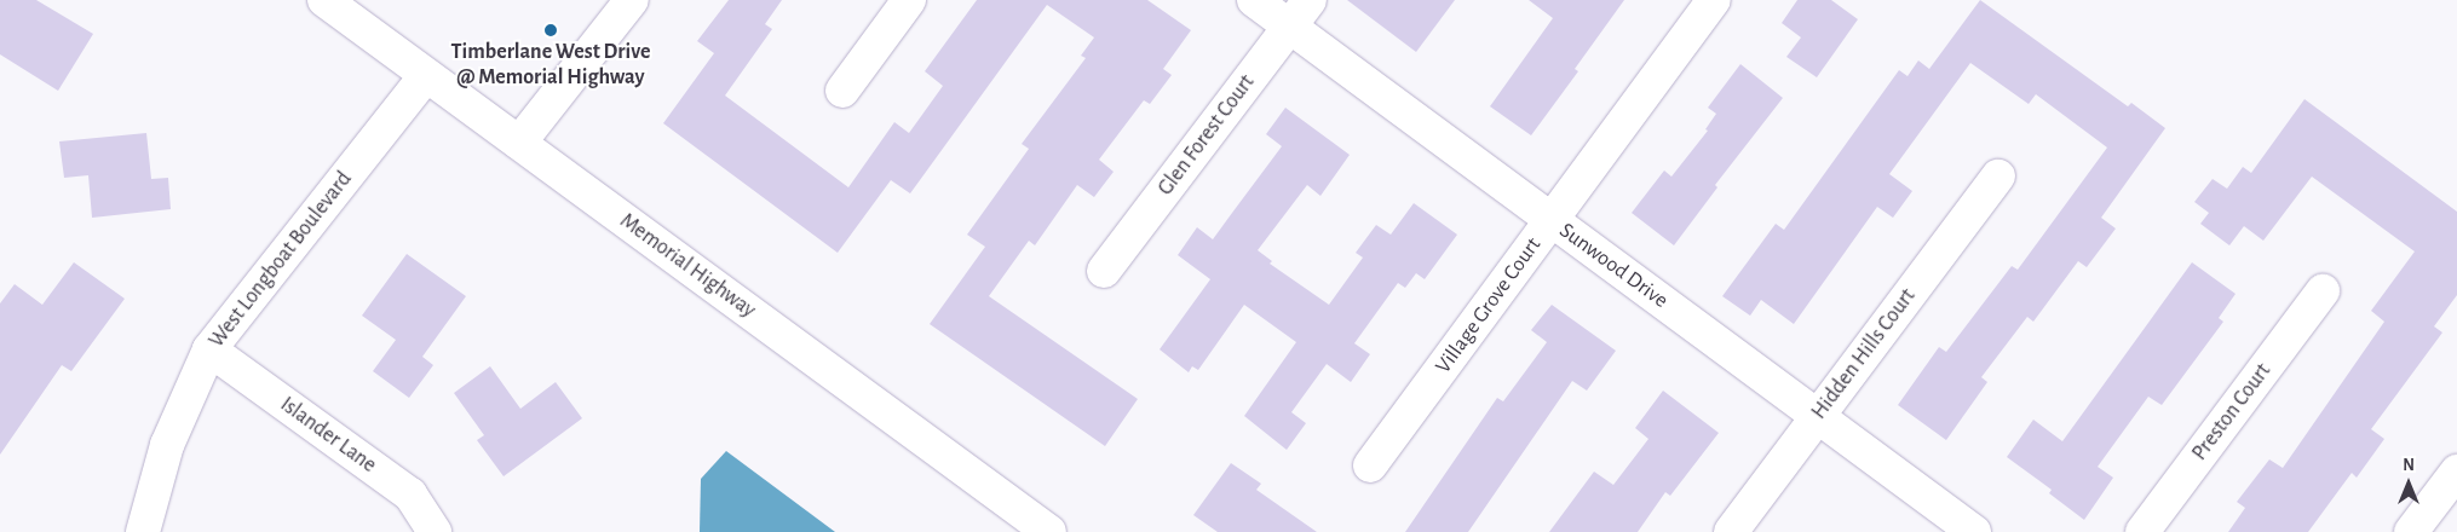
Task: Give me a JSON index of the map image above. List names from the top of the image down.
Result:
{
  "streets": {
    "street": [
      "Glen Forest Court",
      "West Longboat Boulevard",
      "Memorial Highway",
      "Sunwood Drive",
      "Village Grove Court",
      "Hidden Hills Court",
      "Preston Court",
      "Islander Lane"
    ]
  },
  "crossings": [
    ["Glen Forest Court", "Sunwood Drive"],
    ["West Longboat Boulevard", "Memorial Highway"],
    ["West Longboat Boulevard", "Islander Lane"],
    ["Sunwood Drive", "Village Grove Court"],
    ["Sunwood Drive", "Hidden Hills Court"]
  ],
  "places": ["Timberlane West Drive @ Memorial Highway"],
  "north": "top"
}
